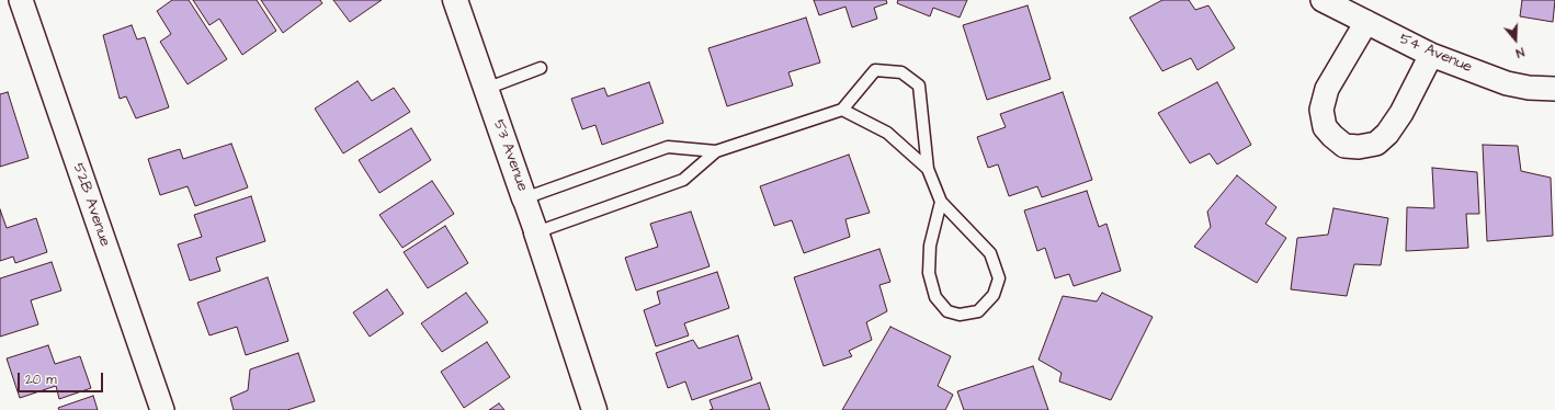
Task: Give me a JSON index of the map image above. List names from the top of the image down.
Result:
{
  "streets": {
    "street": ["54 Avenue", "53 Avenue", "52B Avenue"]
  },
  "scale_bar": "20 m",
  "north": "bottom"
}
